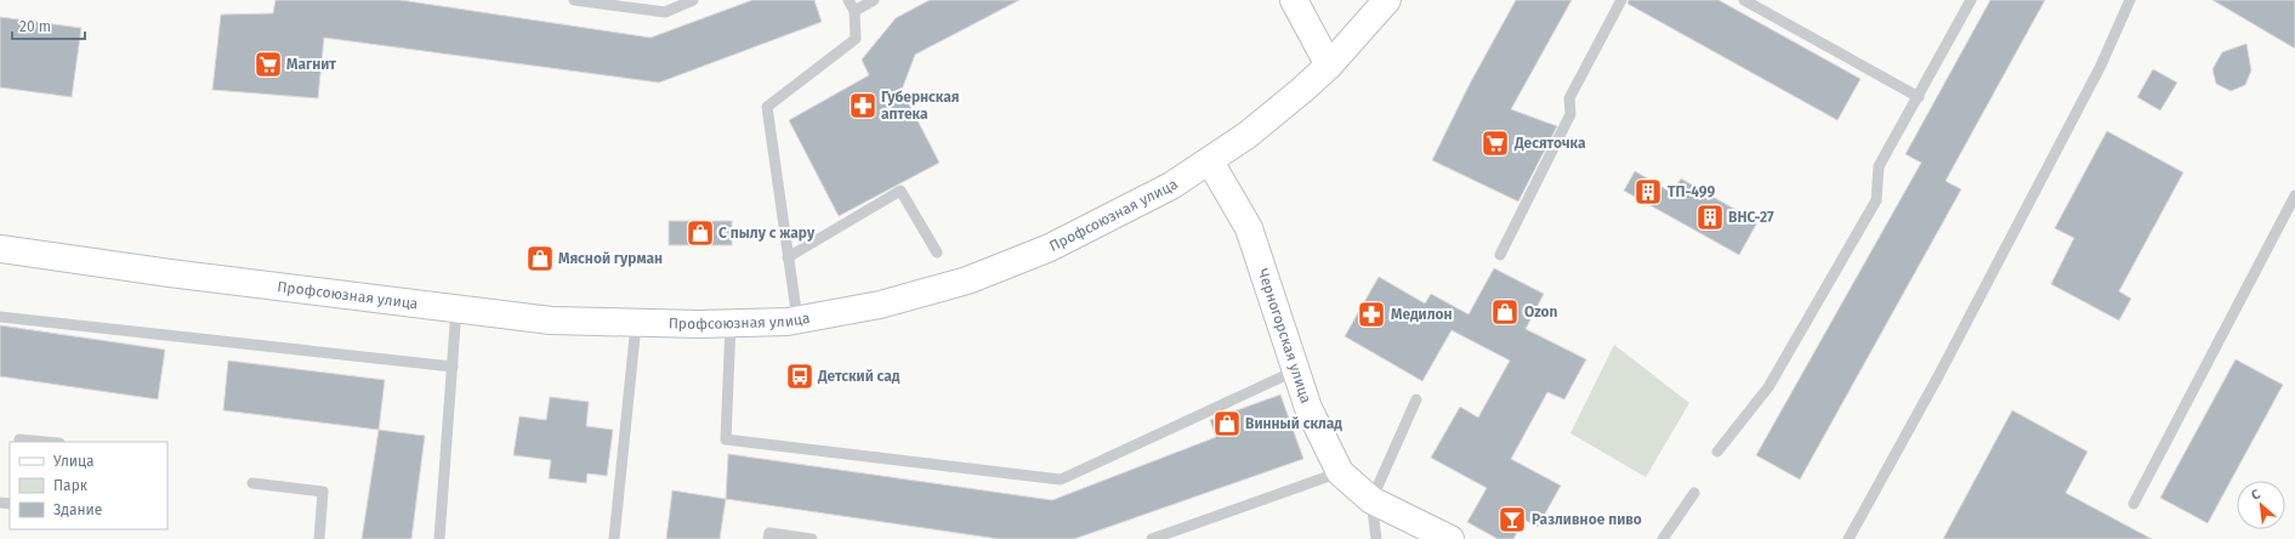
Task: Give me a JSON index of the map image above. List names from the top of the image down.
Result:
{
  "streets": {
    "main road": ["Профсоюзная улица", "Черногорская улица"]
  },
  "crossings": [
    ["Профсоюзная улица", "Черногорская улица"]
  ],
  "places": {
    "supermarket": ["Магнит", "Десяточка"],
    "pharmacy": ["Губернская аптека", "Медилон"],
    "building": ["ТП-499", "ВНС-27"],
    "shop": [
      "С пылу с жару",
      "Мясной гурман",
      "Ozon",
      "Винный склад"
    ],
    "bus stop": ["Детский сад"],
    "bar": ["Разливное пиво"]
  },
  "legend": ["Улица", "Парк", "Здание"],
  "scale_bar": "20 m",
  "north": "top left"
}
